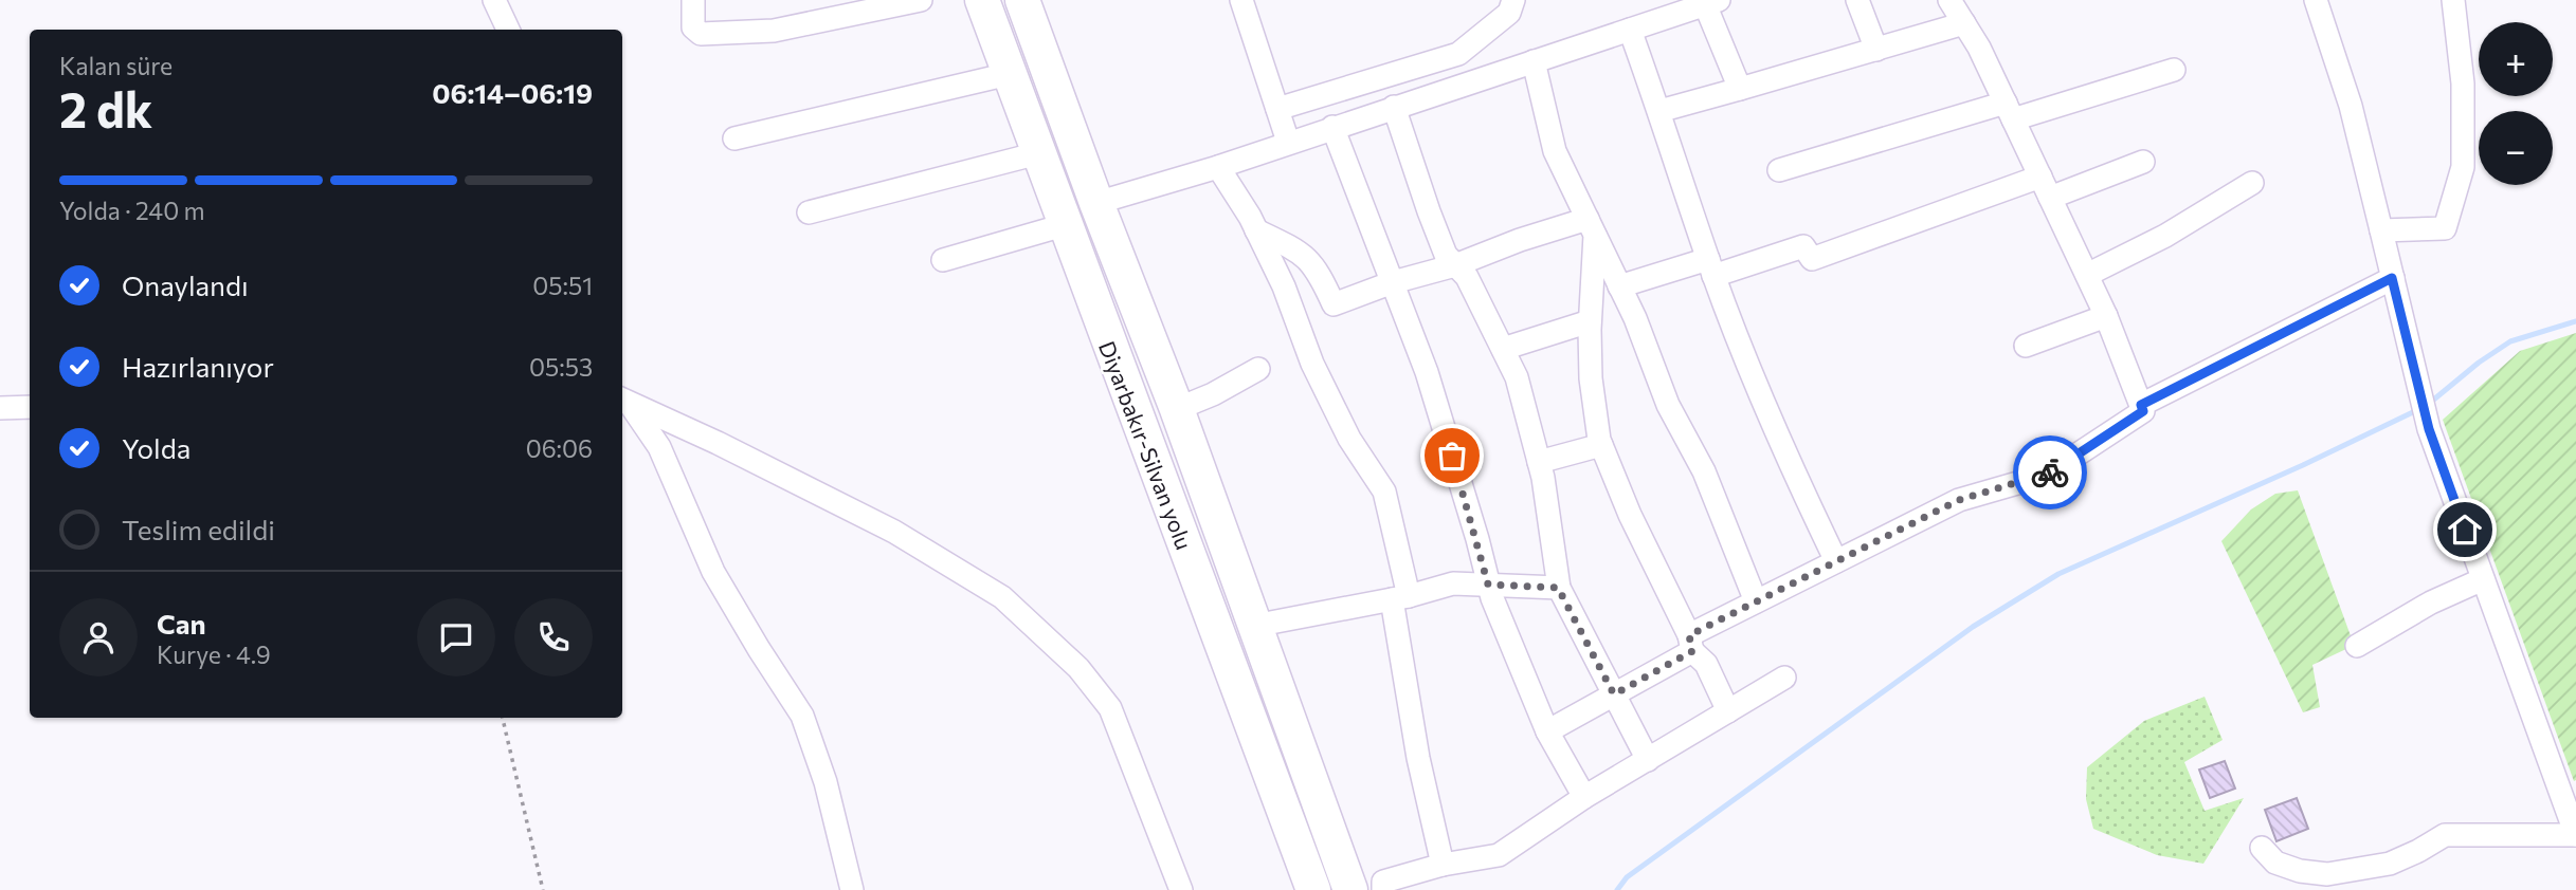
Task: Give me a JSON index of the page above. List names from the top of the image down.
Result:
{
  "streets": {
    "highway": ["Diyarbakır-Silvan yolu"]
  },
  "page": {
    "map_buttons": ["+", "−"],
    "heading": ["2 dk", "Kalan süre", "06:14–06:19"],
    "panel": ["Can", "Kurye · 4.9"],
    "bar": "Yolda · 240 m",
    "list": [
      ["Onaylandı", "05:51"],
      ["Hazırlanıyor", "05:53"],
      ["Yolda", "06:06"],
      "Teslim edildi"
    ]
  }
}
